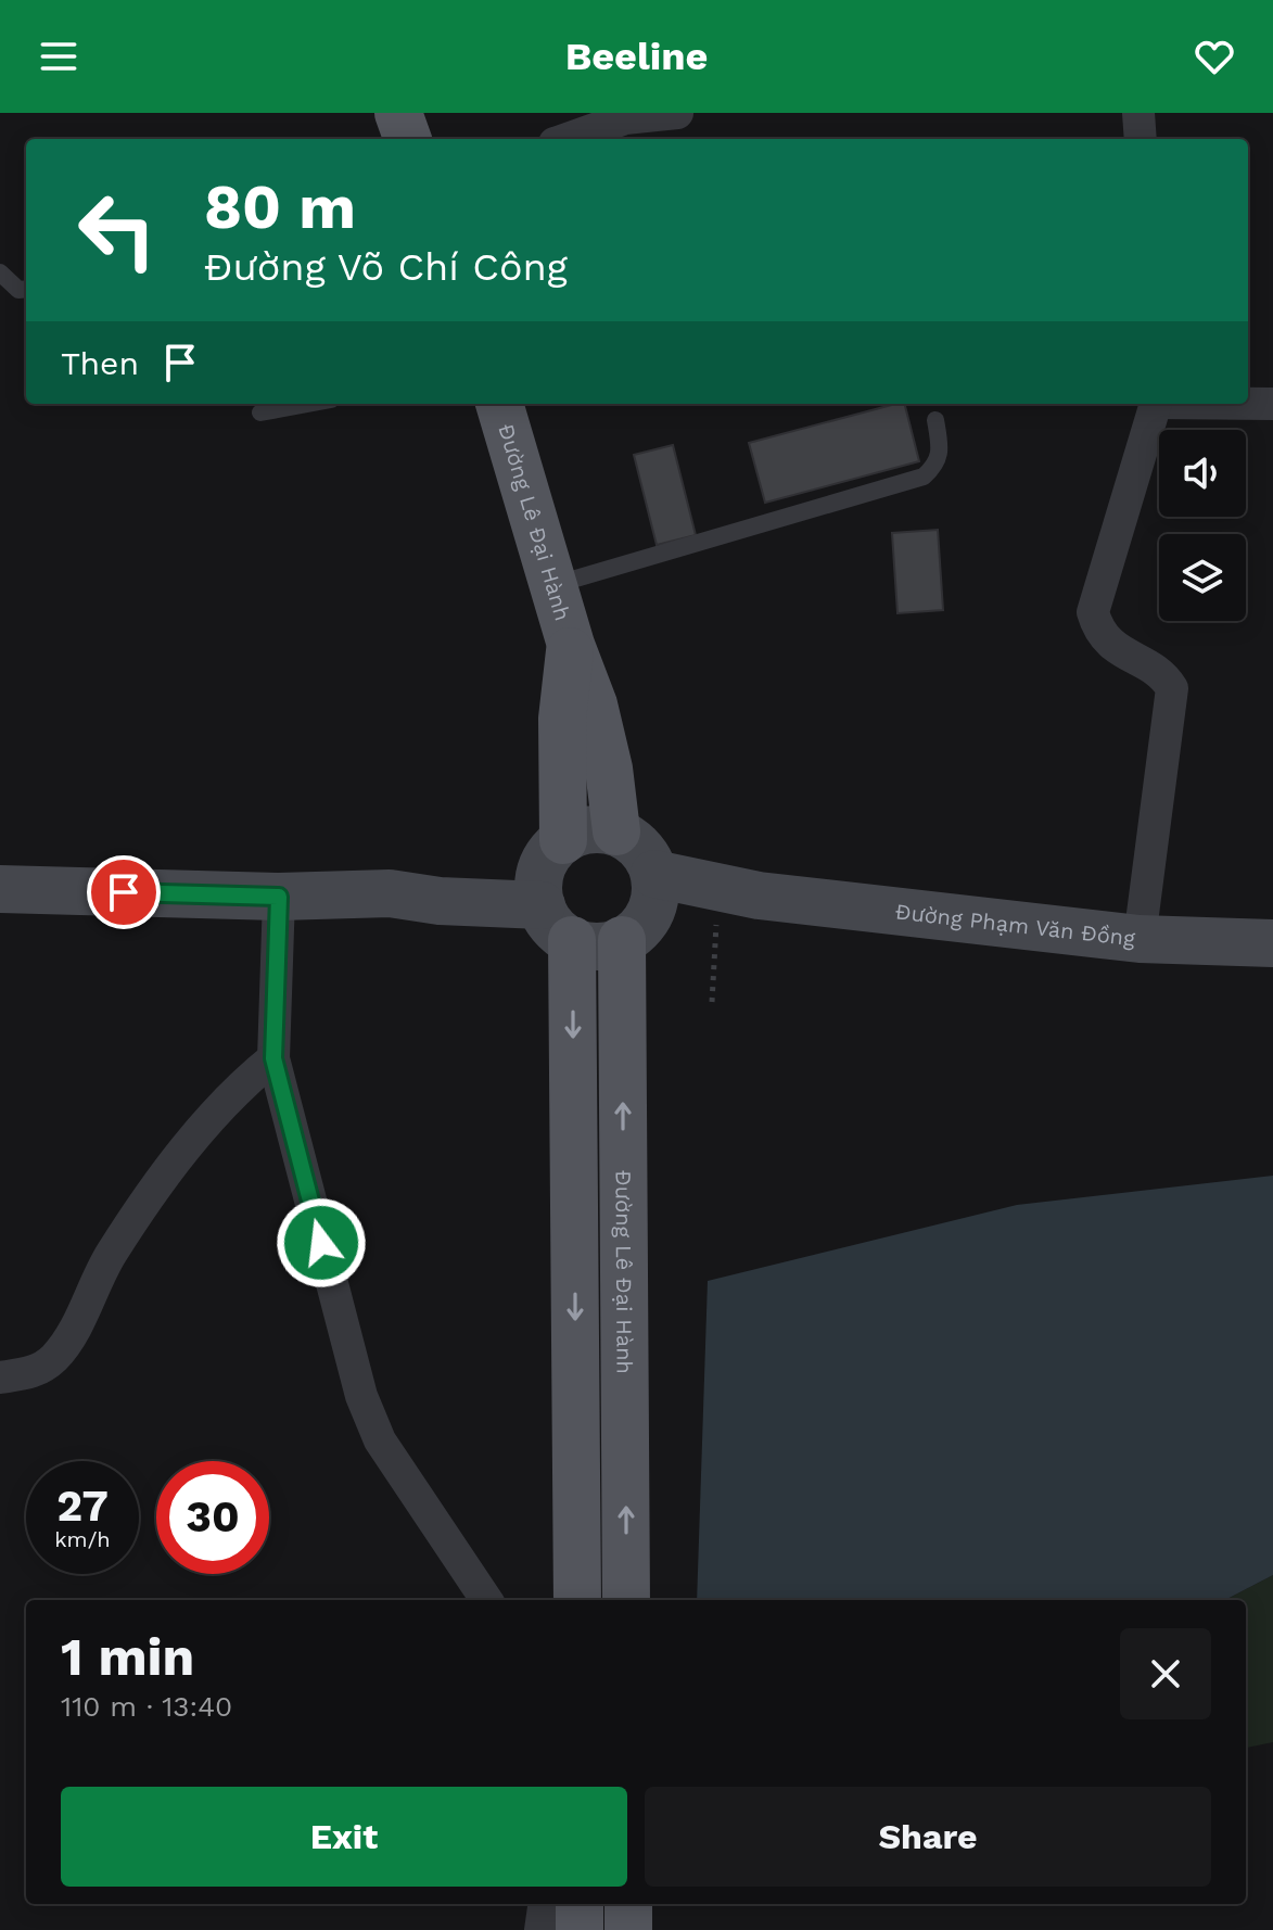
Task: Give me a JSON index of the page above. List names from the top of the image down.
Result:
{
  "streets": {
    "main road": ["Đường Lê Đại Hành", "Đường Phạm Văn Đồng"]
  },
  "crossings": [
    ["Đường Lê Đại Hành", "Đường Phạm Văn Đồng"]
  ],
  "page": {
    "header": "Beeline",
    "turn": ["80 m", "Đường Võ Chí Công"],
    "then": "Then",
    "speed": "27 km/h",
    "limit": "30",
    "heading": ["1 min", "110 m · 13:40"],
    "buttons": ["Exit", "Share"]
  }
}
